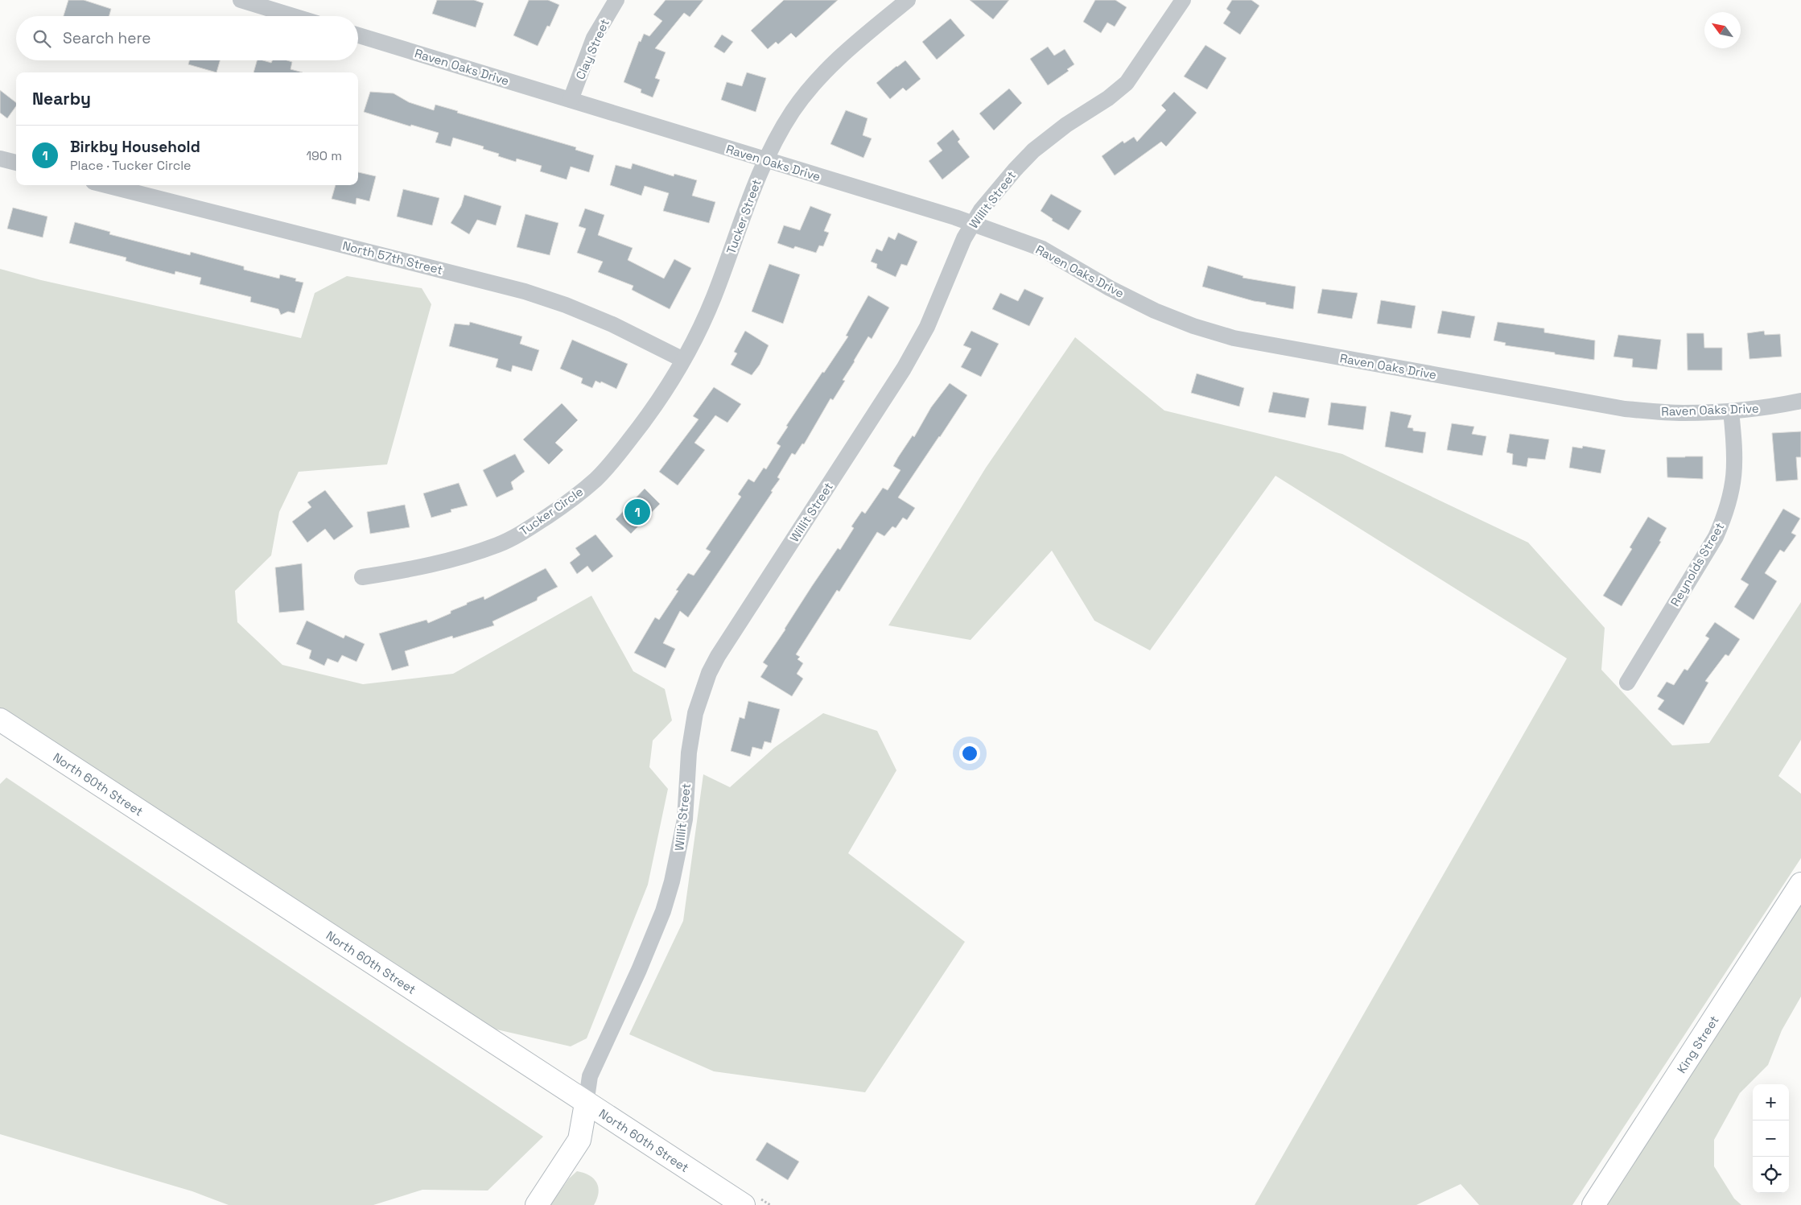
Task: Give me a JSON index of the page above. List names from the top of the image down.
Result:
{
  "streets": {
    "main road": ["North 60th Street", "King Street"],
    "street": [
      "Clay Street",
      "Raven Oaks Drive",
      "Willit Street",
      "Tucker Street",
      "North 57th Street",
      "Tucker Circle",
      "Reynolds Street"
    ]
  },
  "crossings": [
    ["Clay Street", "Raven Oaks Drive"],
    ["Raven Oaks Drive", "Willit Street"],
    ["Raven Oaks Drive", "Tucker Street"],
    ["Raven Oaks Drive", "Reynolds Street"],
    ["Willit Street", "North 60th Street"],
    ["Tucker Street", "North 57th Street"],
    ["Tucker Street", "Tucker Circle"],
    ["North 57th Street", "Tucker Circle"]
  ],
  "north": "top left",
  "page": {
    "search": "Search here",
    "heading": "Nearby",
    "list": [
      {
        "mark": "1",
        "name": "Birkby Household",
        "note": "Place · Tucker Circle",
        "value": "190 m"
      }
    ],
    "pins": "1",
    "map_buttons": ["+", "−"]
  }
}
